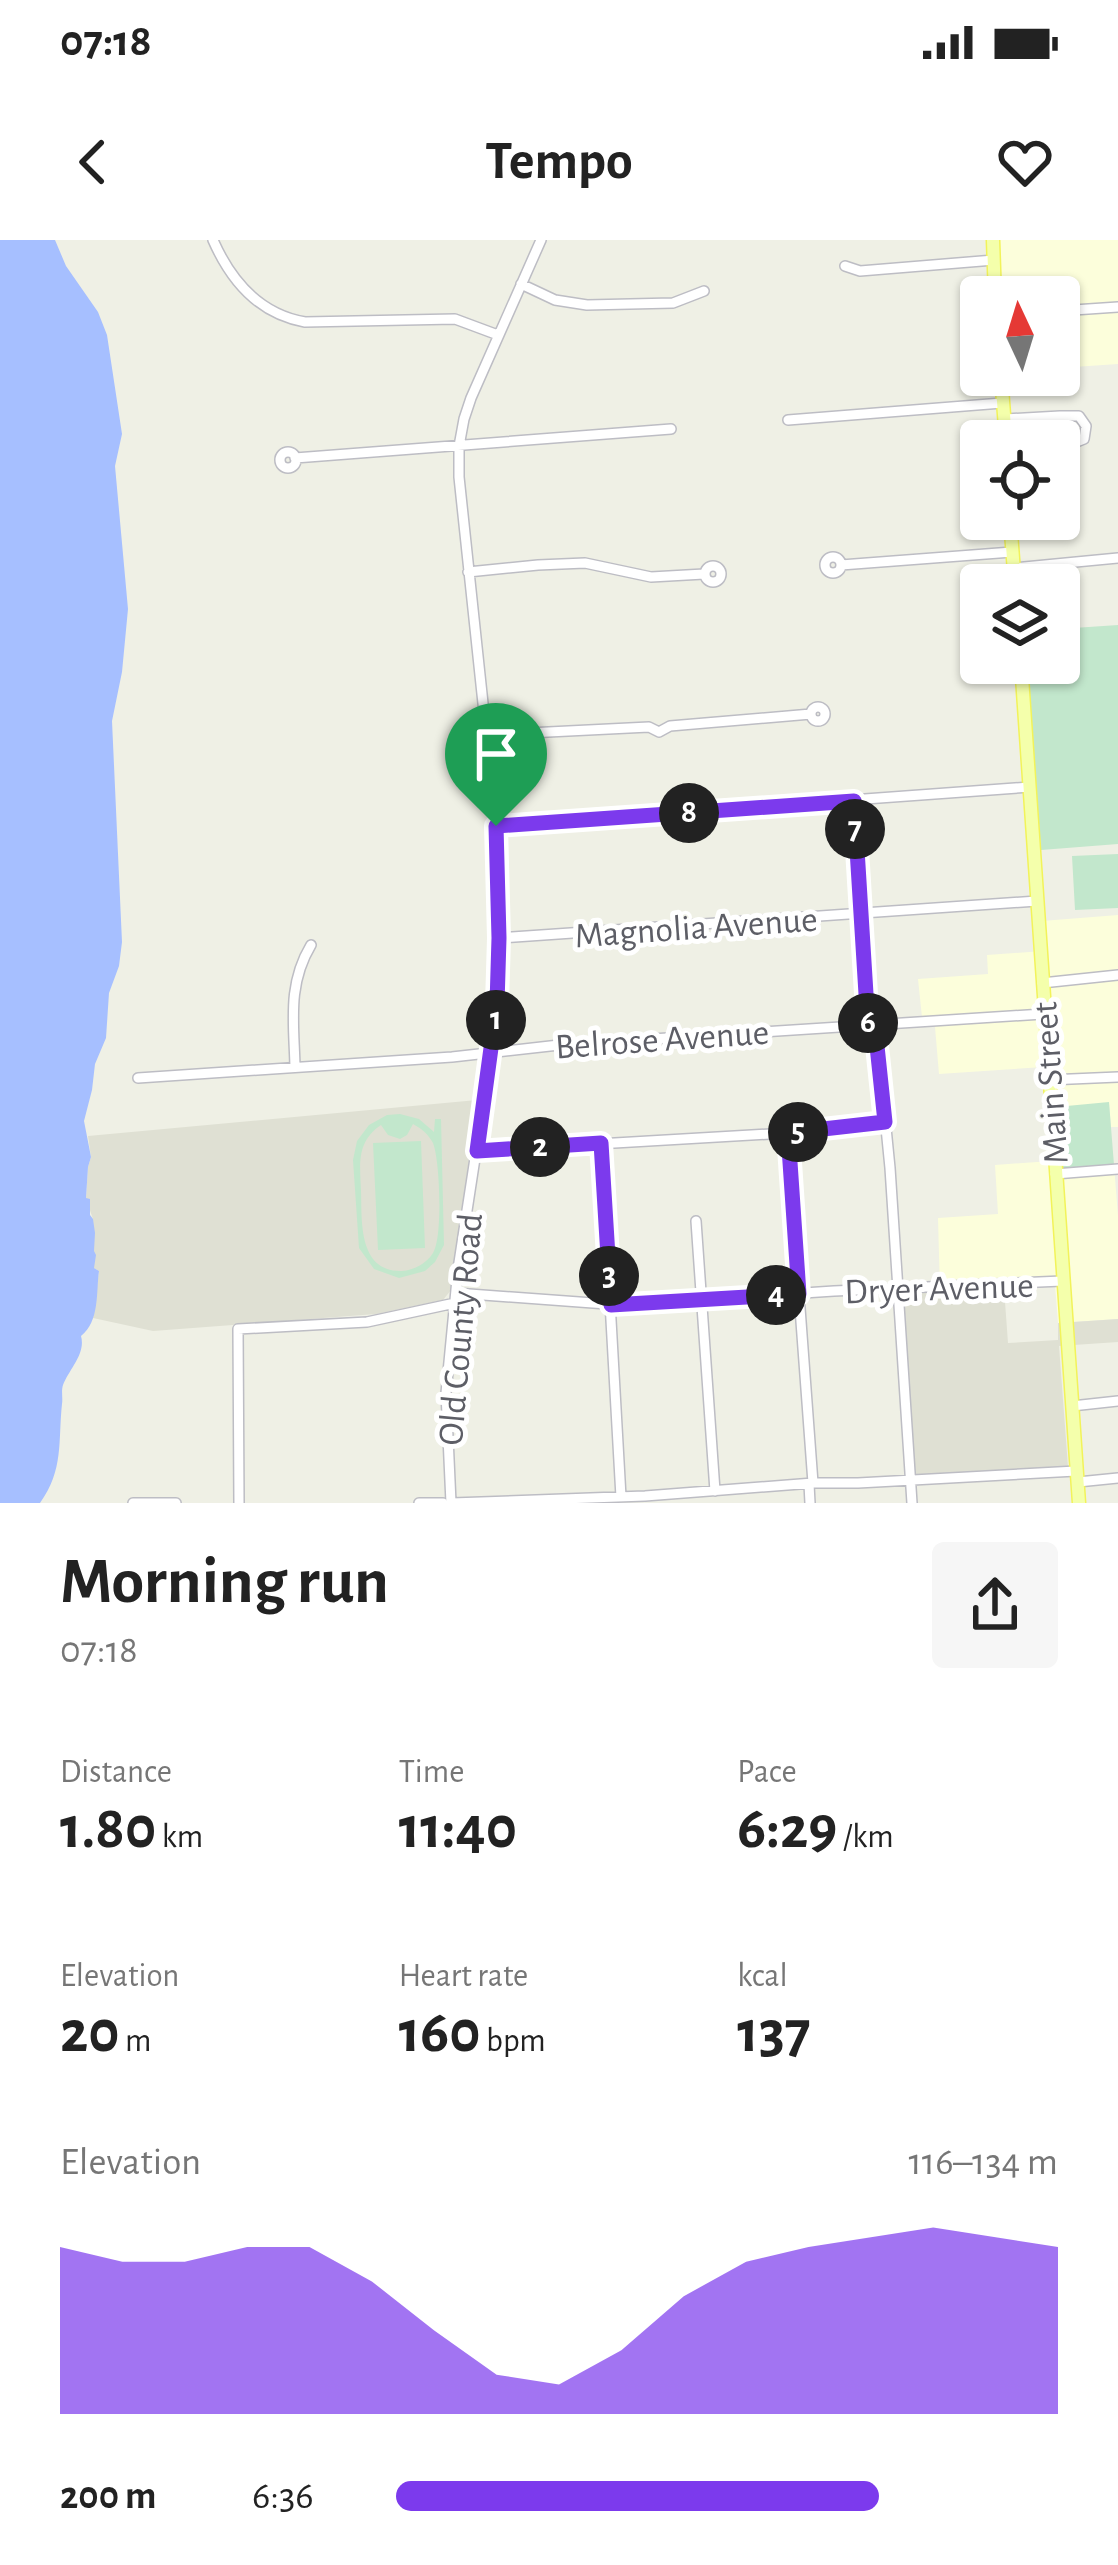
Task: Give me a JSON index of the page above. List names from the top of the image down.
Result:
{
  "streets": {
    "main road": ["Main Street"],
    "street": [
      "Magnolia Avenue",
      "Belrose Avenue",
      "Dryer Avenue",
      "Old County Road"
    ]
  },
  "crossings": [
    ["Magnolia Avenue", "Main Street"],
    ["Magnolia Avenue", "Old County Road"],
    ["Belrose Avenue", "Main Street"],
    ["Belrose Avenue", "Old County Road"],
    ["Main Street", "Dryer Avenue"],
    ["Dryer Avenue", "Old County Road"]
  ],
  "north": "top",
  "page": {
    "status": "07:18",
    "header": "Tempo",
    "pins": [
      "8",
      "7",
      "1",
      "6",
      "5",
      "2",
      "3",
      "4"
    ],
    "heading": ["Morning run", "07:18"],
    "stats": [
      ["Distance", "1.80 km"],
      ["Time", "11:40"],
      ["Pace", "6:29 /km"],
      ["Elevation", "20 m"],
      ["Heart rate", "160 bpm"],
      ["kcal", "137"]
    ],
    "chart": ["Elevation", "116–134 m"],
    "list": [
      {
        "name": "200 m",
        "note": "6:36"
      }
    ]
  }
}
